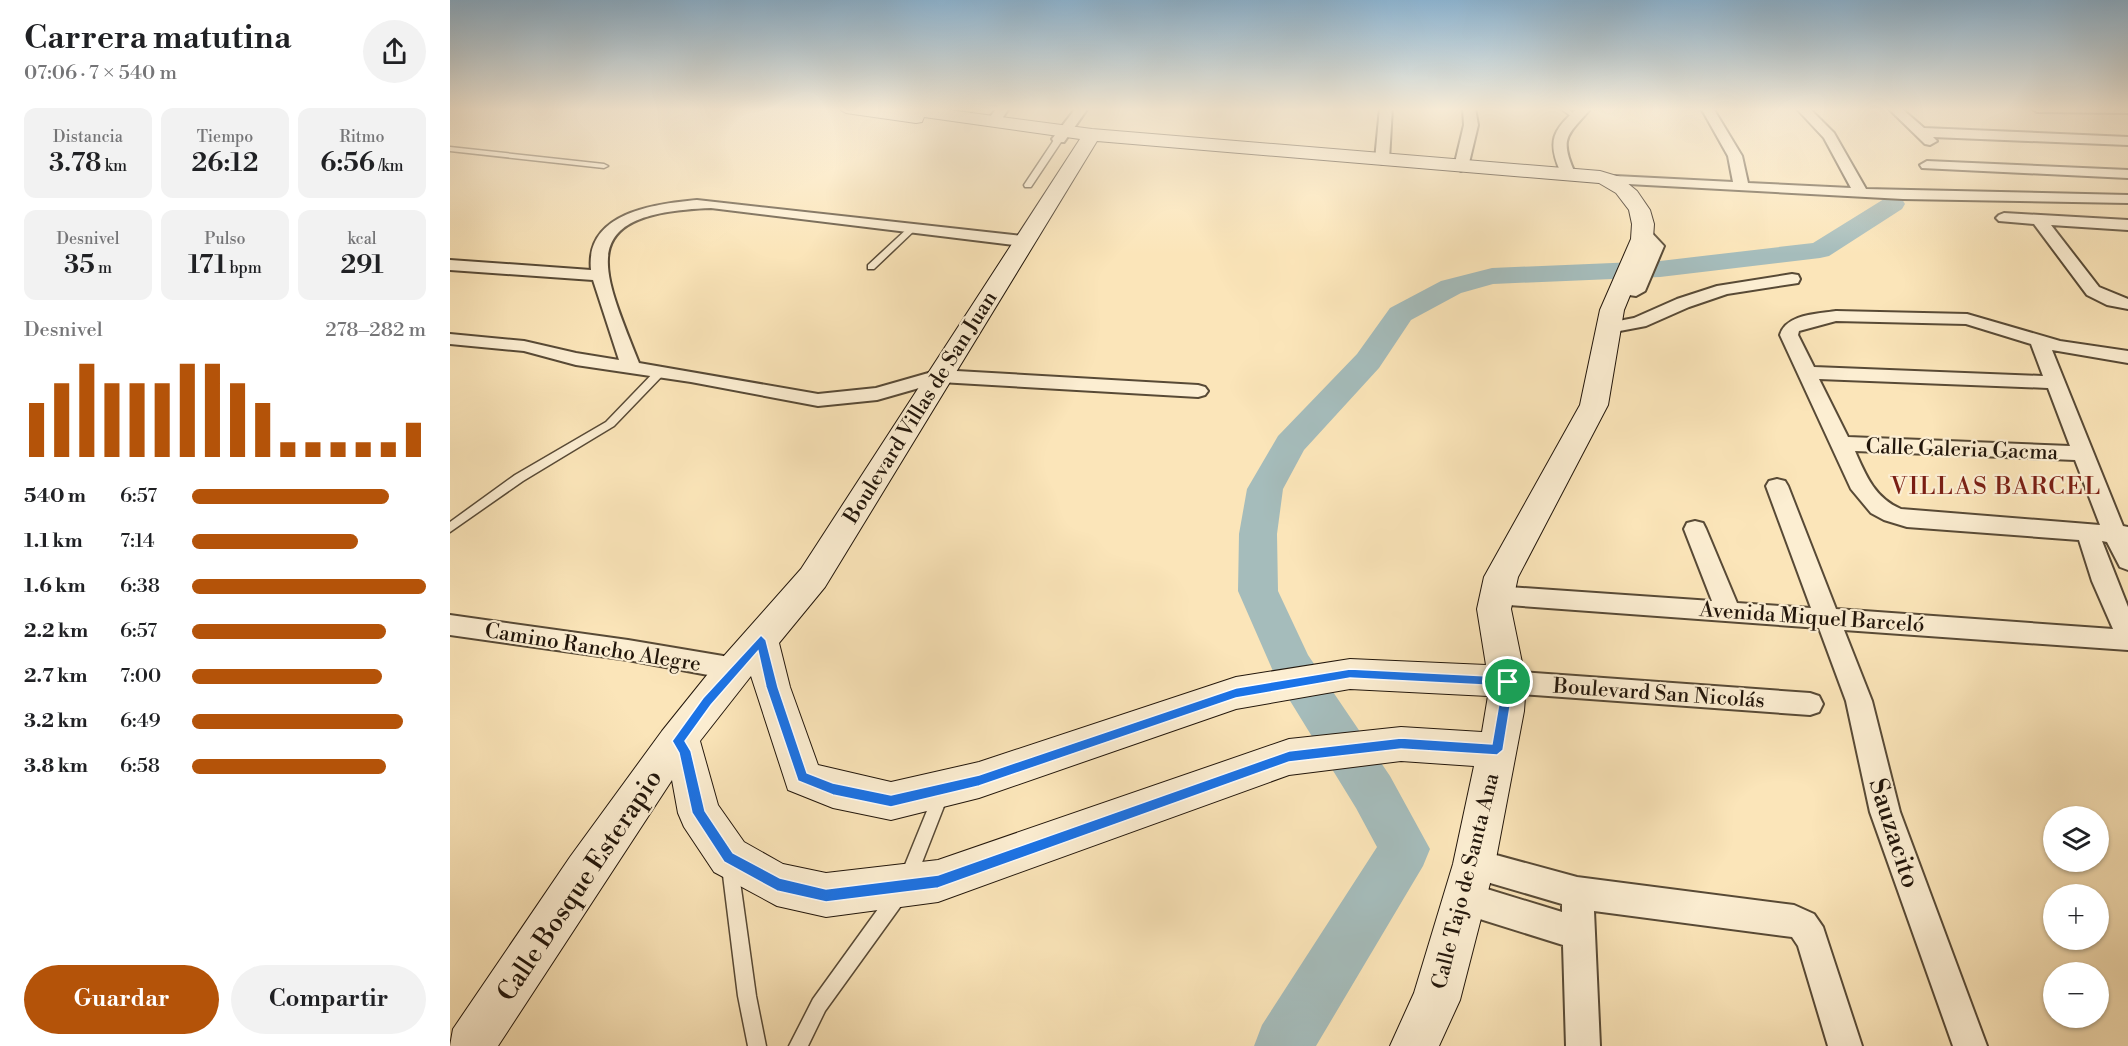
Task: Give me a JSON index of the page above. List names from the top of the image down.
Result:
{
  "streets": {
    "street": [
      "Boulevard Villas de San Juan",
      "Calle Galeria Gacma",
      "Avenida Miquel Barceló",
      "Camino Rancho Alegre",
      "Boulevard San Nicolás",
      "Sauzacito",
      "Calle Tajo de Santa Ana",
      "Calle Bosque Esterapio"
    ]
  },
  "crossings": [
    ["Boulevard Villas de San Juan", "Camino Rancho Alegre"],
    ["Boulevard Villas de San Juan", "Calle Bosque Esterapio"],
    ["Avenida Miquel Barceló", "Sauzacito"],
    ["Avenida Miquel Barceló", "Calle Tajo de Santa Ana"],
    ["Camino Rancho Alegre", "Calle Bosque Esterapio"],
    ["Boulevard San Nicolás", "Calle Tajo de Santa Ana"]
  ],
  "districts": ["VILLAS BARCEL"],
  "page": {
    "heading": ["Carrera matutina", "07:06 · 7 × 540 m"],
    "stats": [
      ["Distancia", "3.78 km"],
      ["Tiempo", "26:12"],
      ["Ritmo", "6:56 /km"],
      ["Desnivel", "35 m"],
      ["Pulso", "171 bpm"],
      ["kcal", "291"]
    ],
    "chart": ["Desnivel", "278–282 m"],
    "list": [
      {
        "name": "540 m",
        "note": "6:57"
      },
      {
        "name": "1.1 km",
        "note": "7:14"
      },
      {
        "name": "1.6 km",
        "note": "6:38"
      },
      {
        "name": "2.2 km",
        "note": "6:57"
      },
      {
        "name": "2.7 km",
        "note": "7:00"
      },
      {
        "name": "3.2 km",
        "note": "6:49"
      },
      {
        "name": "3.8 km",
        "note": "6:58"
      }
    ],
    "map_buttons": ["+", "−"],
    "buttons": ["Guardar", "Compartir"]
  }
}
